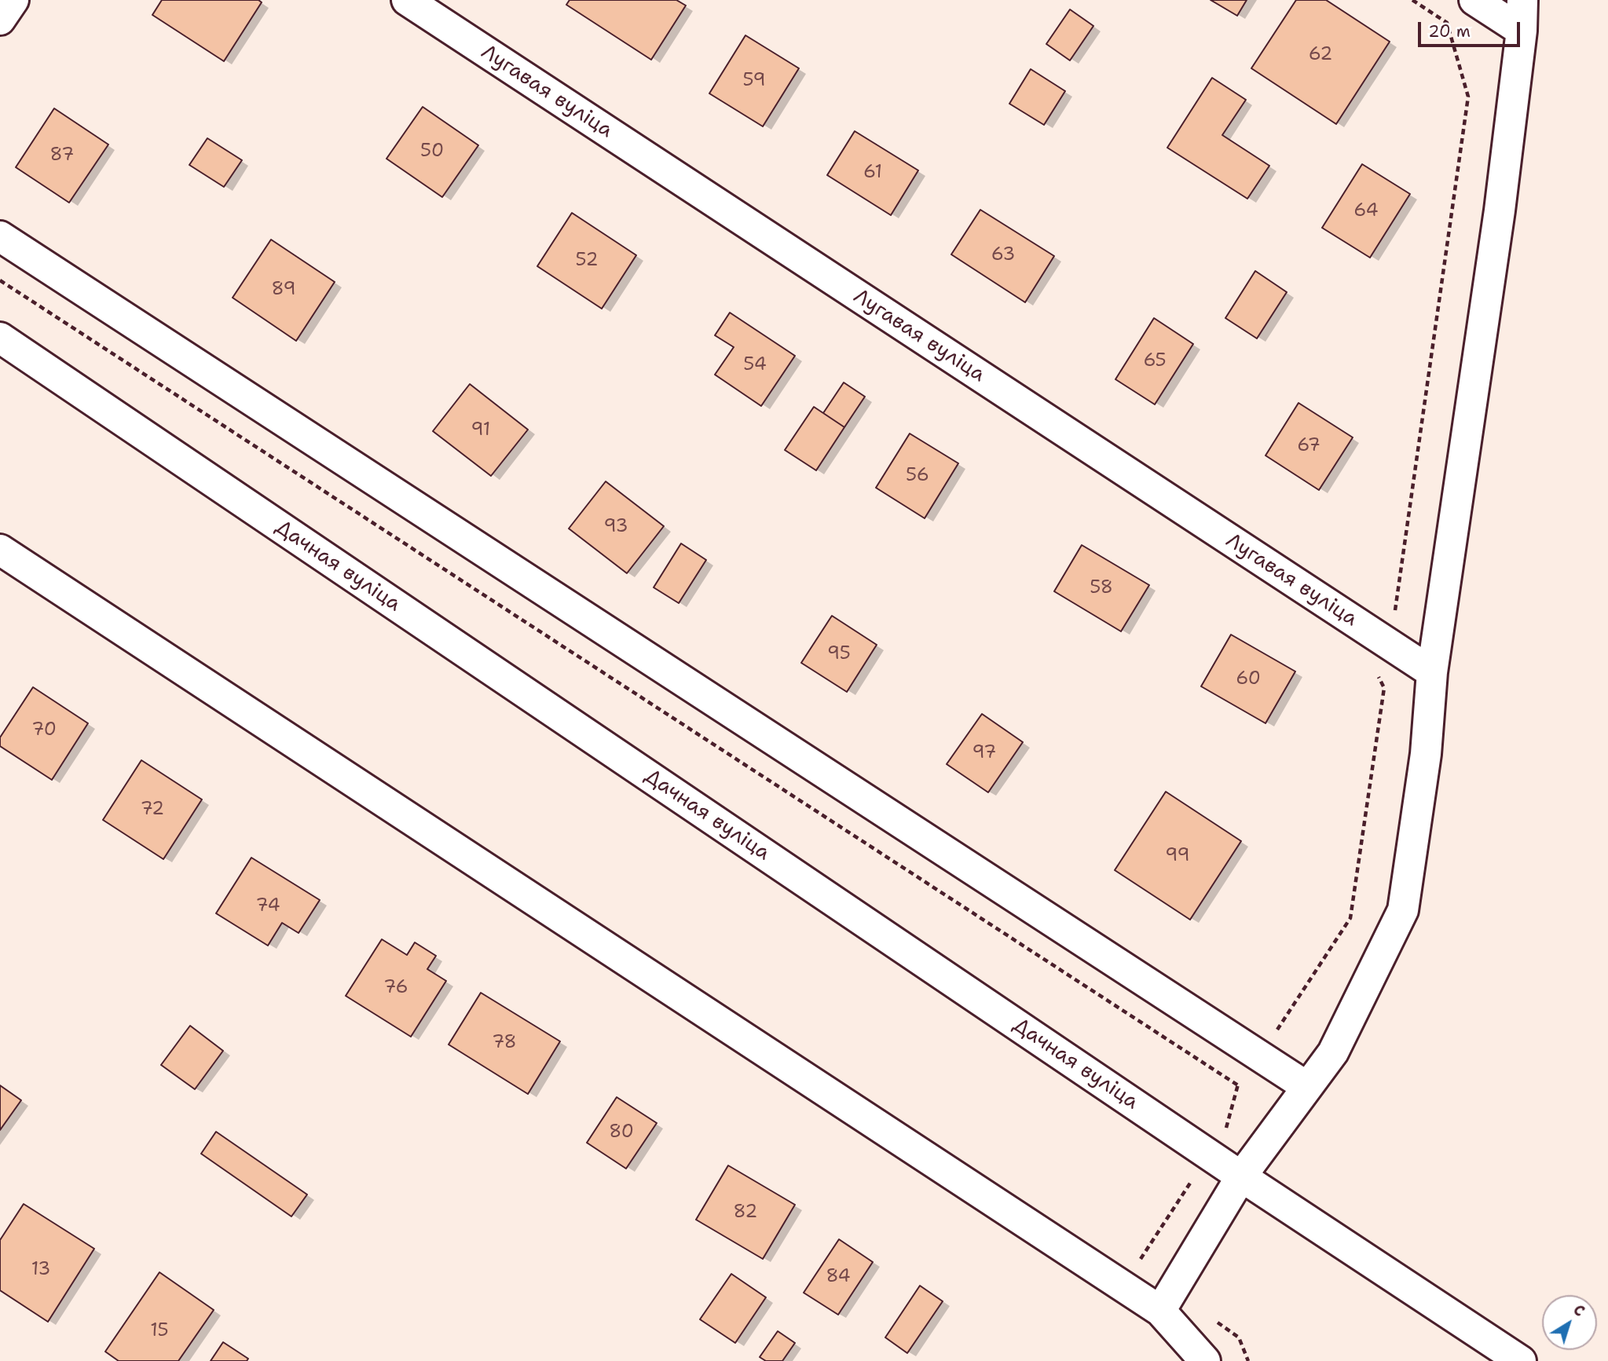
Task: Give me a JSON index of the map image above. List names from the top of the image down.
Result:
{
  "streets": {
    "street": ["Лугавая вуліца", "Дачная вуліца"]
  },
  "house_numbers": [
    "62",
    "59",
    "50",
    "87",
    "61",
    "64",
    "63",
    "52",
    "89",
    "65",
    "54",
    "91",
    "67",
    "56",
    "93",
    "58",
    "95",
    "60",
    "70",
    "97",
    "72",
    "99",
    "74",
    "76",
    "78",
    "80",
    "82",
    "13",
    "84",
    "15"
  ],
  "scale_bar": "20 m",
  "north": "top right"
}
